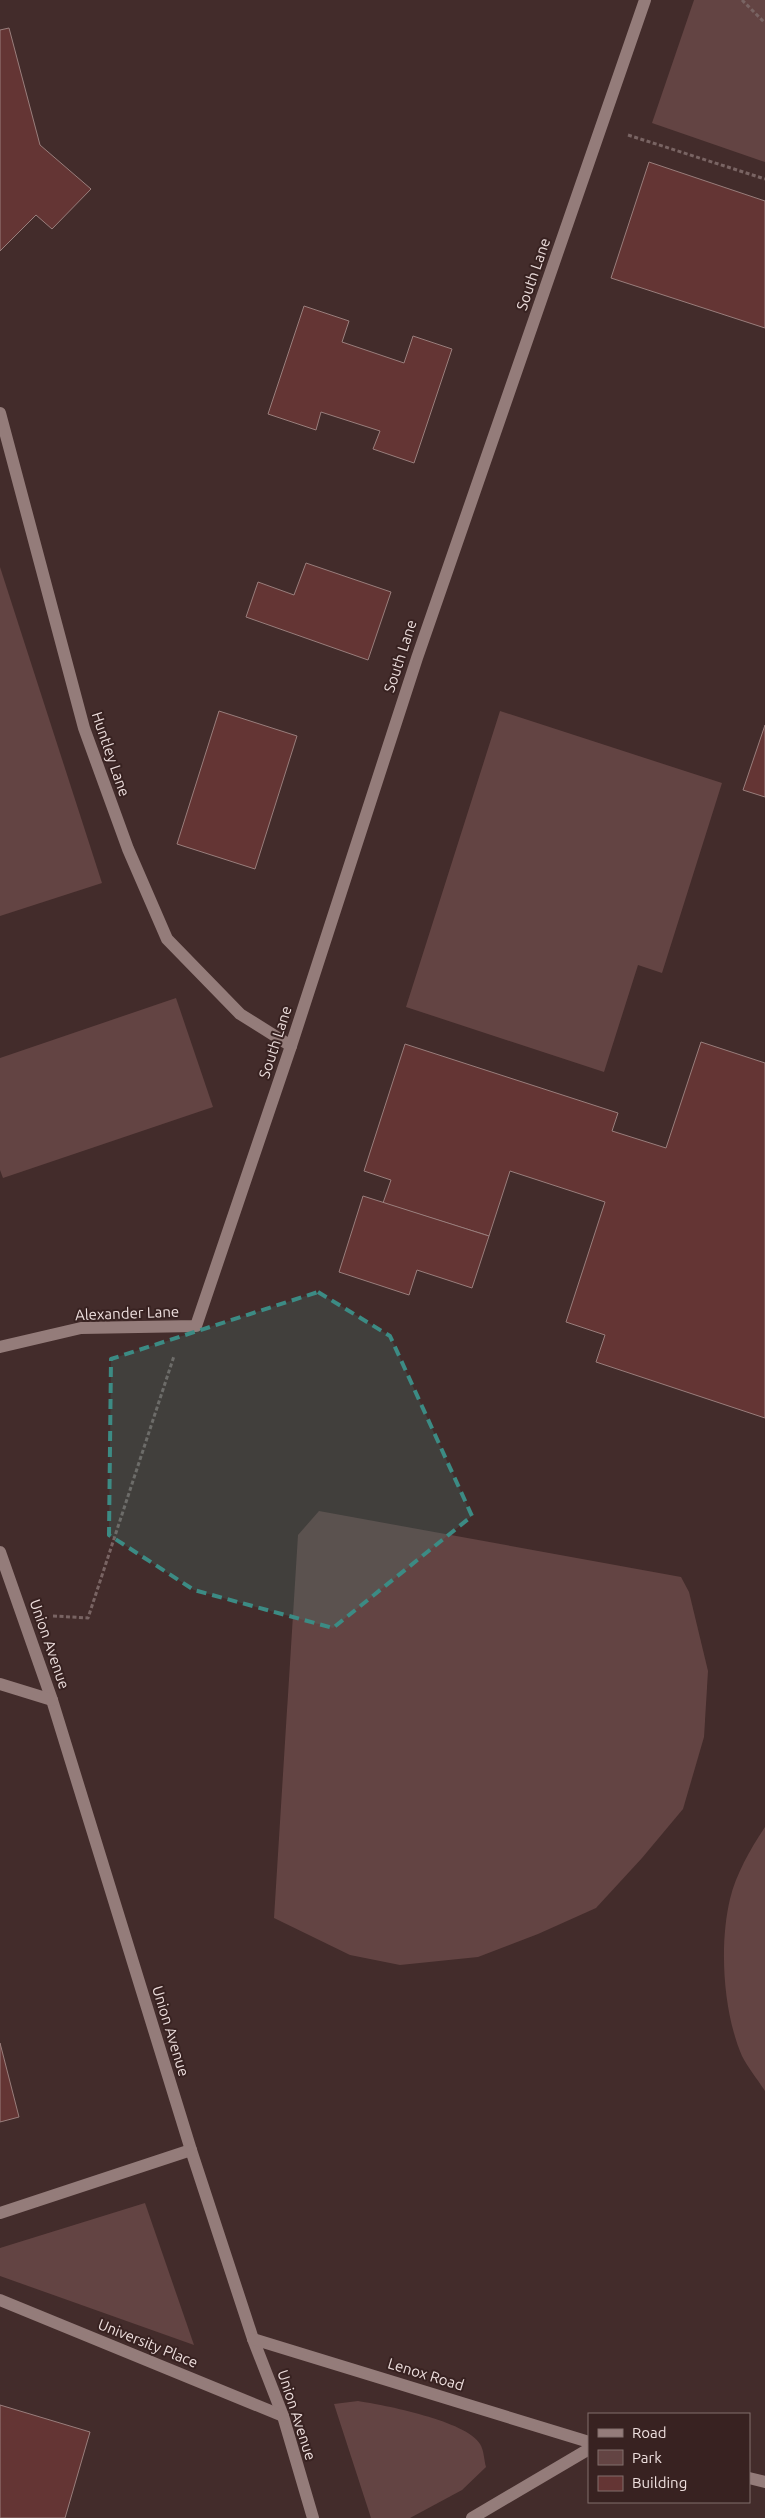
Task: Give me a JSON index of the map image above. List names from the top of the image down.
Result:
{
  "streets": {
    "street": [
      "South Lane",
      "Huntley Lane",
      "Alexander Lane",
      "Union Avenue",
      "University Place",
      "Lenox Road"
    ]
  },
  "crossings": [
    ["South Lane", "Huntley Lane"],
    ["South Lane", "Alexander Lane"],
    ["Union Avenue", "University Place"],
    ["Union Avenue", "Lenox Road"]
  ],
  "legend": ["Road", "Park", "Building"]
}
